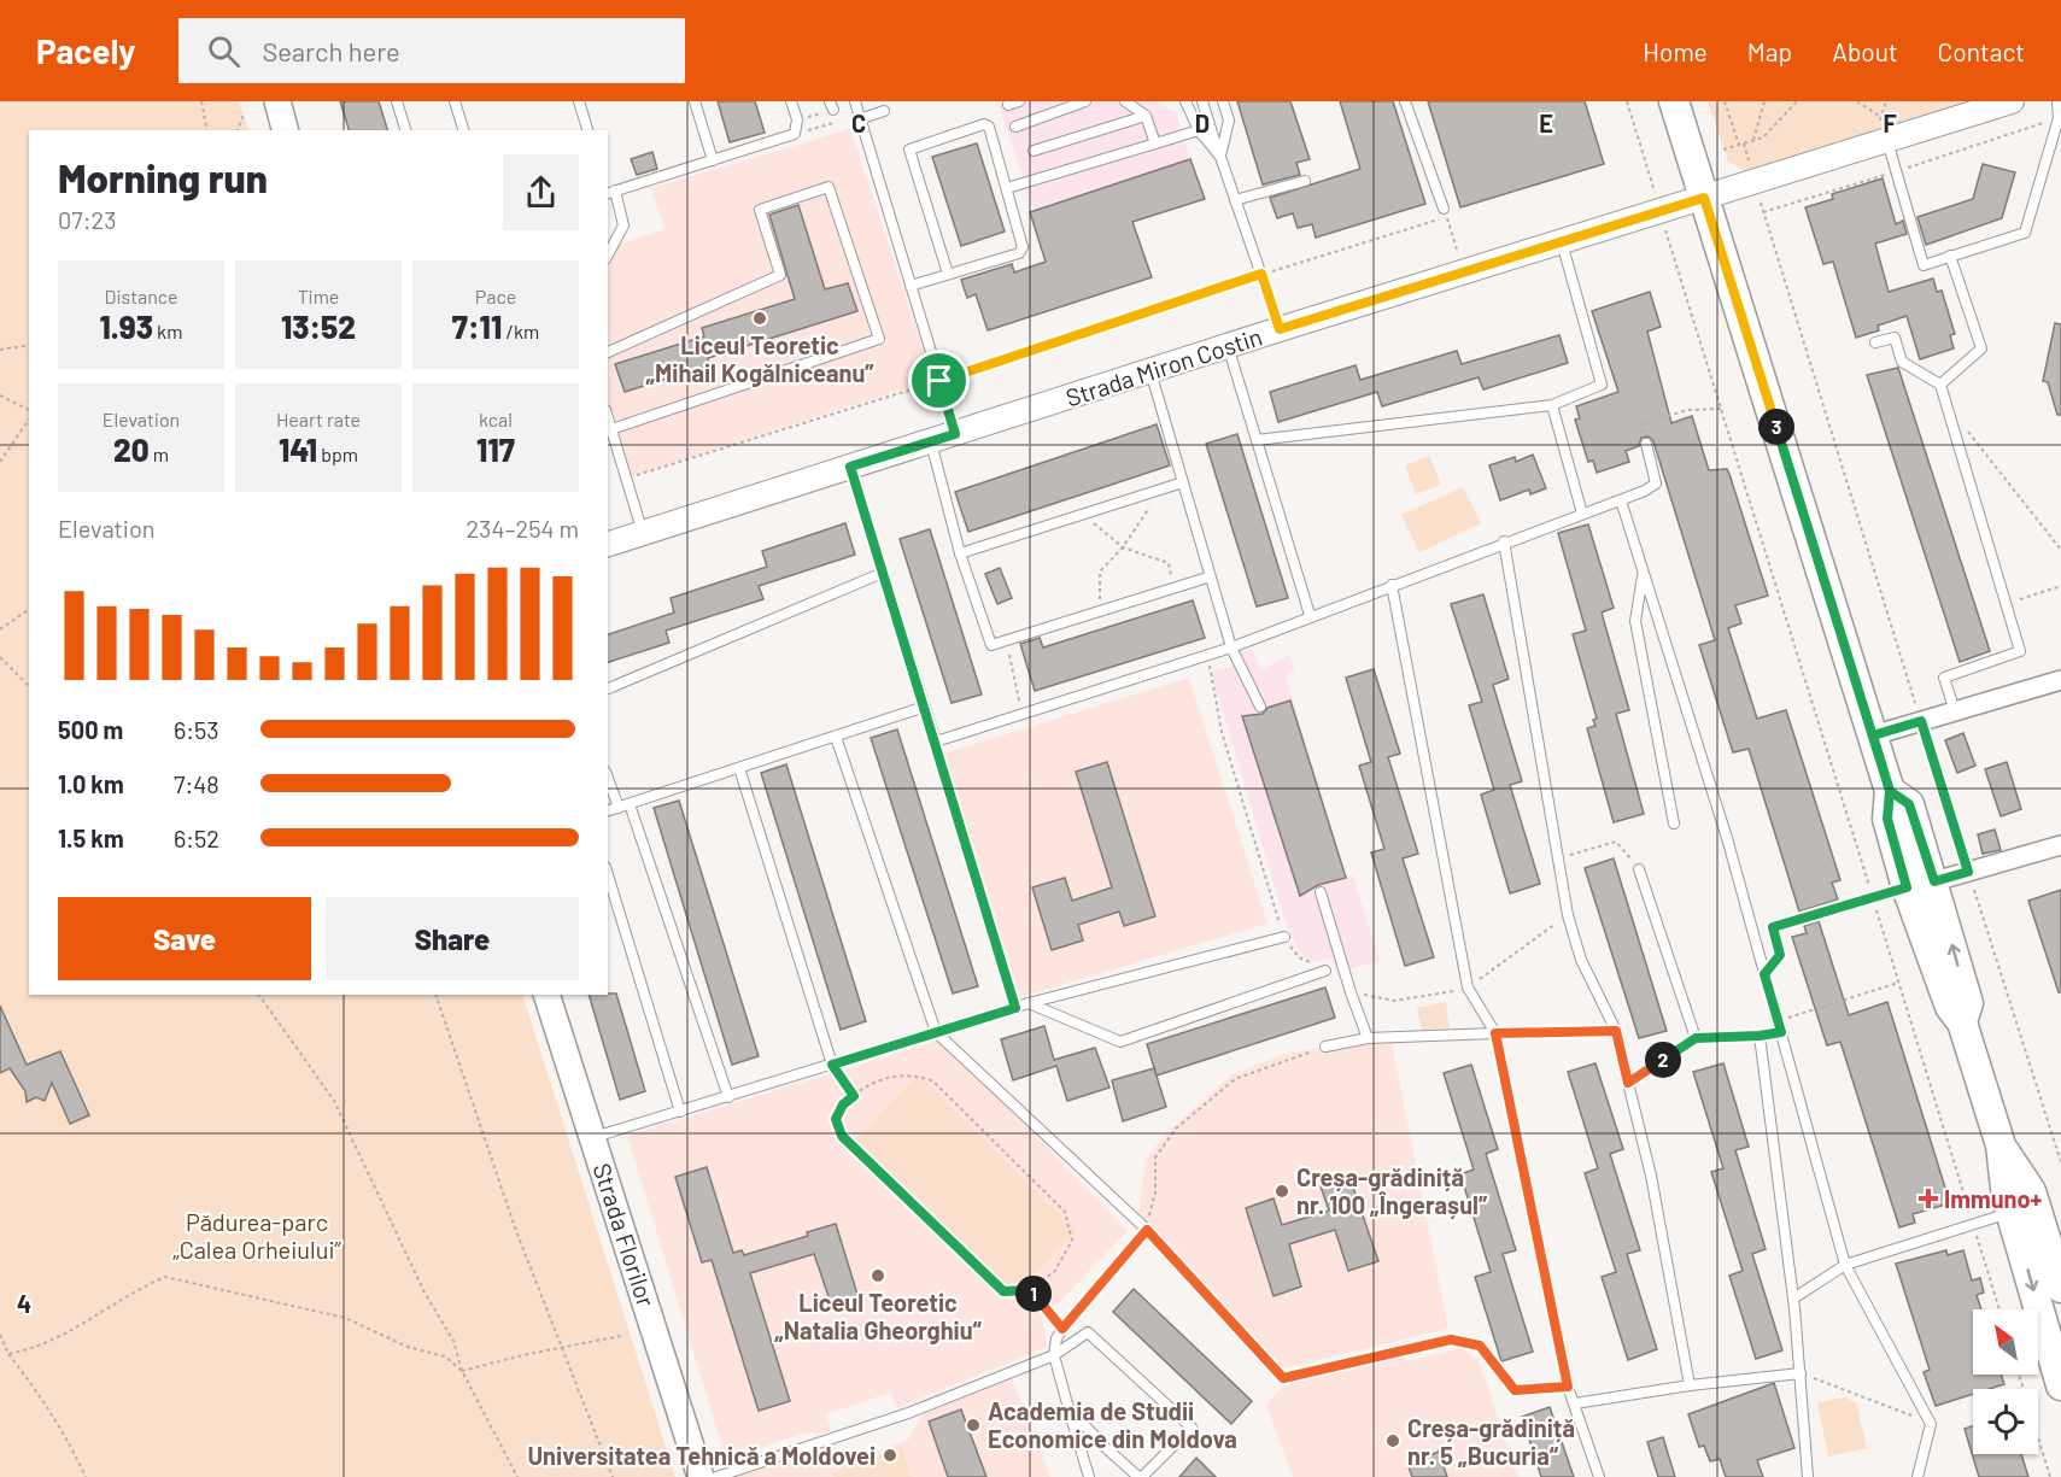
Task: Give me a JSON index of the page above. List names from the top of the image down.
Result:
{
  "streets": {
    "main road": ["Strada Florilor"],
    "street": ["Strada Miron Costin"]
  },
  "parks": ["Pădurea-parc „Calea Orheiului”"],
  "places": {
    "other": [
      "Liceul Teoretic „Mihail Kogălniceanu”",
      "Creșa-grădiniță nr. 100 „Îngerașul”",
      "Liceul Teoretic „Natalia Gheorghiu“",
      "Academia de Studii Economice din Moldova",
      "Creșa-grădiniță nr. 5 „Bucuria“",
      "Universitatea Tehnică a Moldovei"
    ],
    "health": ["Immuno+"]
  },
  "north": "top left",
  "page": {
    "header": "Pacely",
    "search": "Search here",
    "nav": [
      "Home",
      "Map",
      "About",
      "Contact"
    ],
    "heading": ["Morning run", "07:23"],
    "stats": [
      ["Distance", "1.93 km"],
      ["Time", "13:52"],
      ["Pace", "7:11 /km"],
      ["Elevation", "20 m"],
      ["Heart rate", "141 bpm"],
      ["kcal", "117"]
    ],
    "pins": ["3", "2", "1"],
    "chart": ["Elevation", "234–254 m"],
    "list": [
      {
        "name": "500 m",
        "note": "6:53"
      },
      {
        "name": "1.0 km",
        "note": "7:48"
      },
      {
        "name": "1.5 km",
        "note": "6:52"
      }
    ],
    "buttons": ["Save", "Share"]
  },
  "grid": {
    "columns": [
      "C",
      "D",
      "E",
      "F"
    ],
    "rows": ["4"]
  }
}
